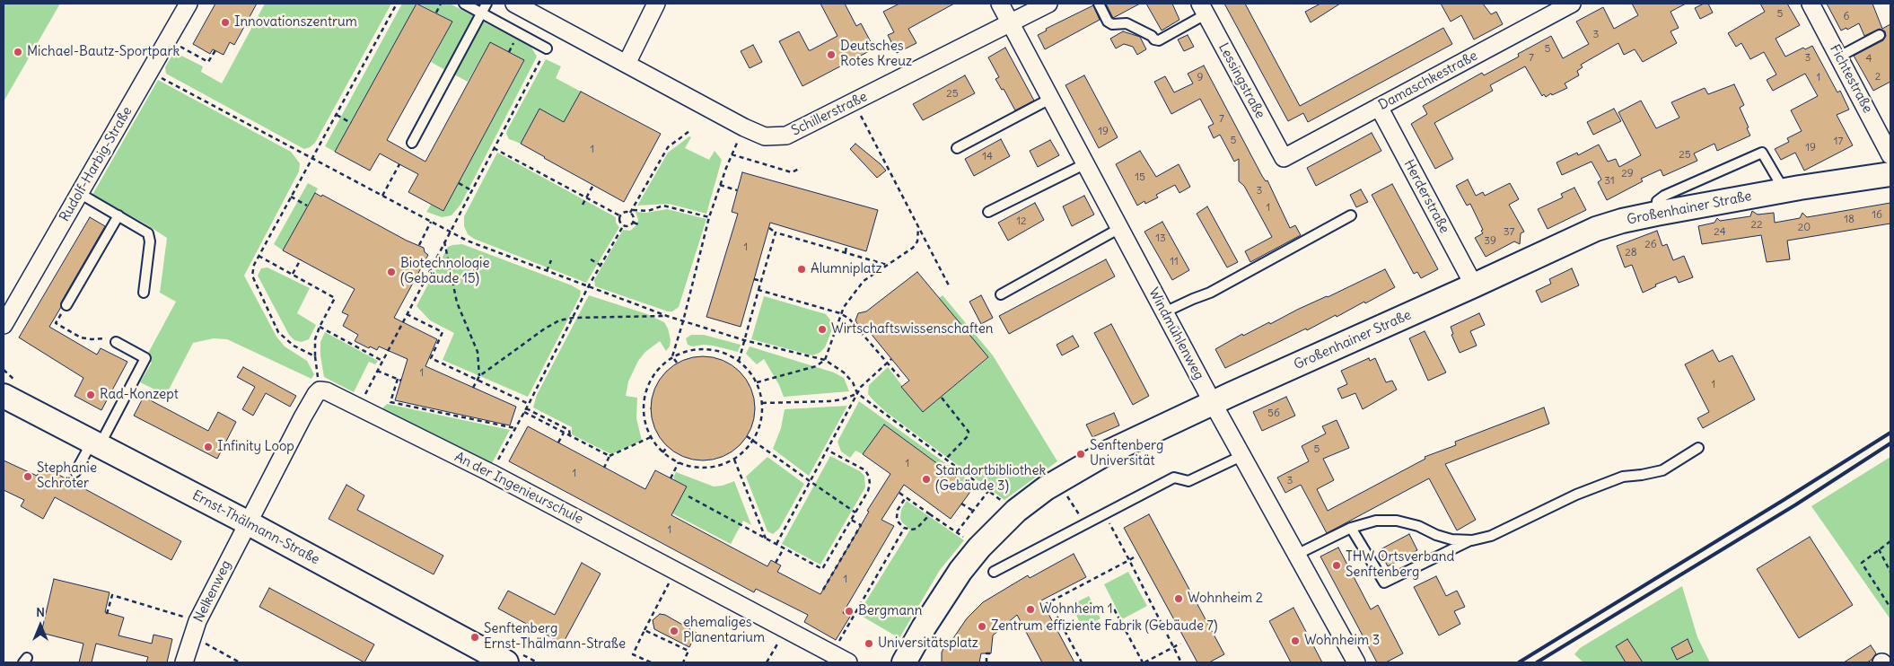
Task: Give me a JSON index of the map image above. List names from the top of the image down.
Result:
{
  "streets": {
    "main road": ["Großenhainer Straße", "Ernst-Thälmann-Straße"],
    "street": [
      "Fichtestraße",
      "Lessingstraße",
      "Damaschkestraße",
      "Schillerstraße",
      "Rudolf-Harbig-Straße",
      "Herderstraße",
      "Windmühlenweg",
      "An der Ingenieurschule",
      "Nelkenweg"
    ]
  },
  "crossings": [
    ["Lessingstraße", "Damaschkestraße"],
    ["Damaschkestraße", "Herderstraße"],
    ["Schillerstraße", "Windmühlenweg"],
    ["Herderstraße", "Großenhainer Straße"],
    ["Großenhainer Straße", "Windmühlenweg"],
    ["Ernst-Thälmann-Straße", "Nelkenweg"]
  ],
  "places": [
    "Innovationszentrum",
    "Michael-Bautz-Sportpark",
    "Deutsches Rotes Kreuz",
    "Alumniplatz",
    "Biotechnologie (Gebäude 15)",
    "Wirtschaftswissenschaften",
    "Rad-Konzept",
    "Infinity Loop",
    "Senftenberg Universität",
    "Stephanie Schröter",
    "Standortbibliothek (Gebäude 3)",
    "THW Ortsverband Senftenberg",
    "Wohnheim 2",
    "Wohnheim 1",
    "Bergmann",
    "Zentrum effiziente Fabrik (Gebäude 7)",
    "ehemaliges Planentarium",
    "Senftenberg Ernst-Thälmann-Straße",
    "Wohnheim 3",
    "Universitätsplatz"
  ],
  "house_numbers": [
    "5",
    "6",
    "3",
    "5",
    "7",
    "3",
    "4",
    "2",
    "9",
    "1",
    "25",
    "7",
    "19",
    "5",
    "17",
    "19",
    "1",
    "25",
    "14",
    "29",
    "15",
    "31",
    "3",
    "1",
    "16",
    "18",
    "12",
    "22",
    "20",
    "37",
    "24",
    "13",
    "39",
    "26",
    "1",
    "28",
    "11",
    "1",
    "1",
    "56",
    "5",
    "1",
    "1",
    "3",
    "1",
    "1"
  ],
  "north": "top"
}
